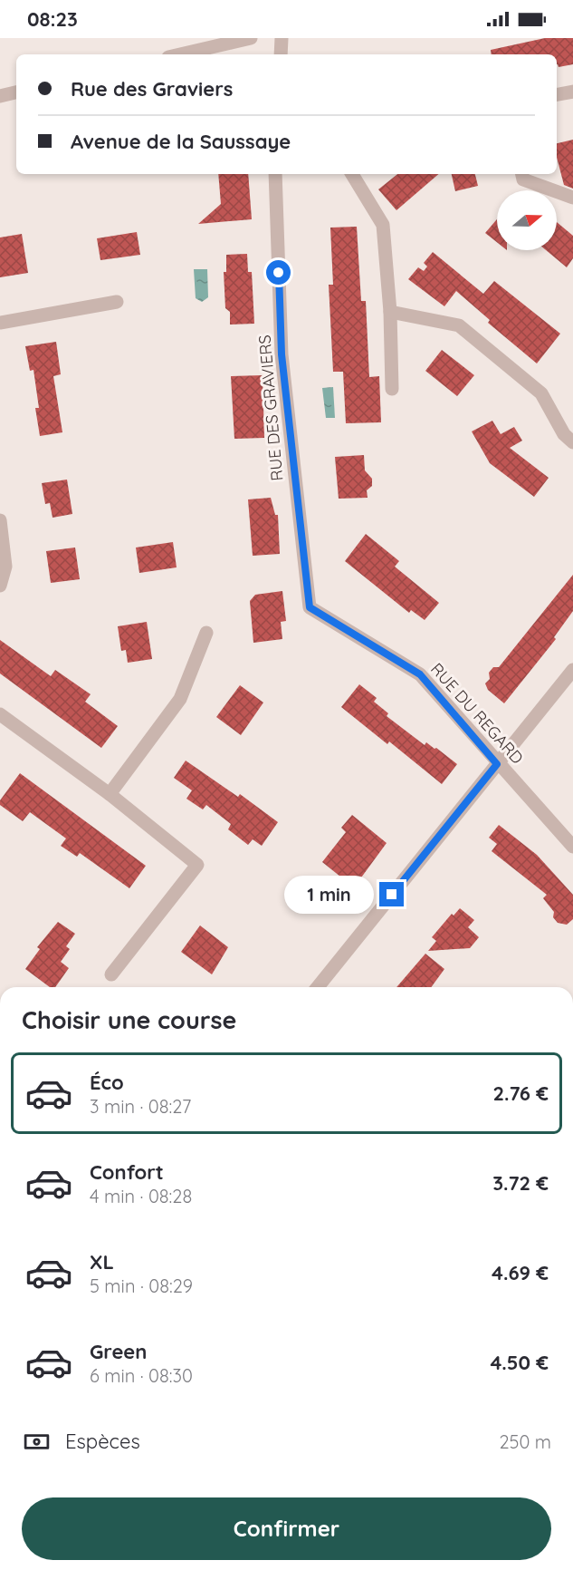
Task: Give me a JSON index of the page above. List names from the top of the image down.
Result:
{
  "streets": {
    "street": ["RUE DES GRAVIERS", "RUE DU REGARD"]
  },
  "crossings": [
    ["RUE DES GRAVIERS", "RUE DU REGARD"]
  ],
  "north": "right",
  "page": {
    "status": "08:23",
    "banner": ["Rue des Graviers", "Avenue de la Saussaye"],
    "bubble": "1 min",
    "heading": "Choisir une course",
    "list": [
      {
        "name": "Éco",
        "note": "3 min · 08:27",
        "value": "2.76 €"
      },
      {
        "name": "Confort",
        "note": "4 min · 08:28",
        "value": "3.72 €"
      },
      {
        "name": "XL",
        "note": "5 min · 08:29",
        "value": "4.69 €"
      },
      {
        "name": "Green",
        "note": "6 min · 08:30",
        "value": "4.50 €"
      }
    ],
    "pay": ["Espèces", "250 m"],
    "buttons": "Confirmer"
  }
}
